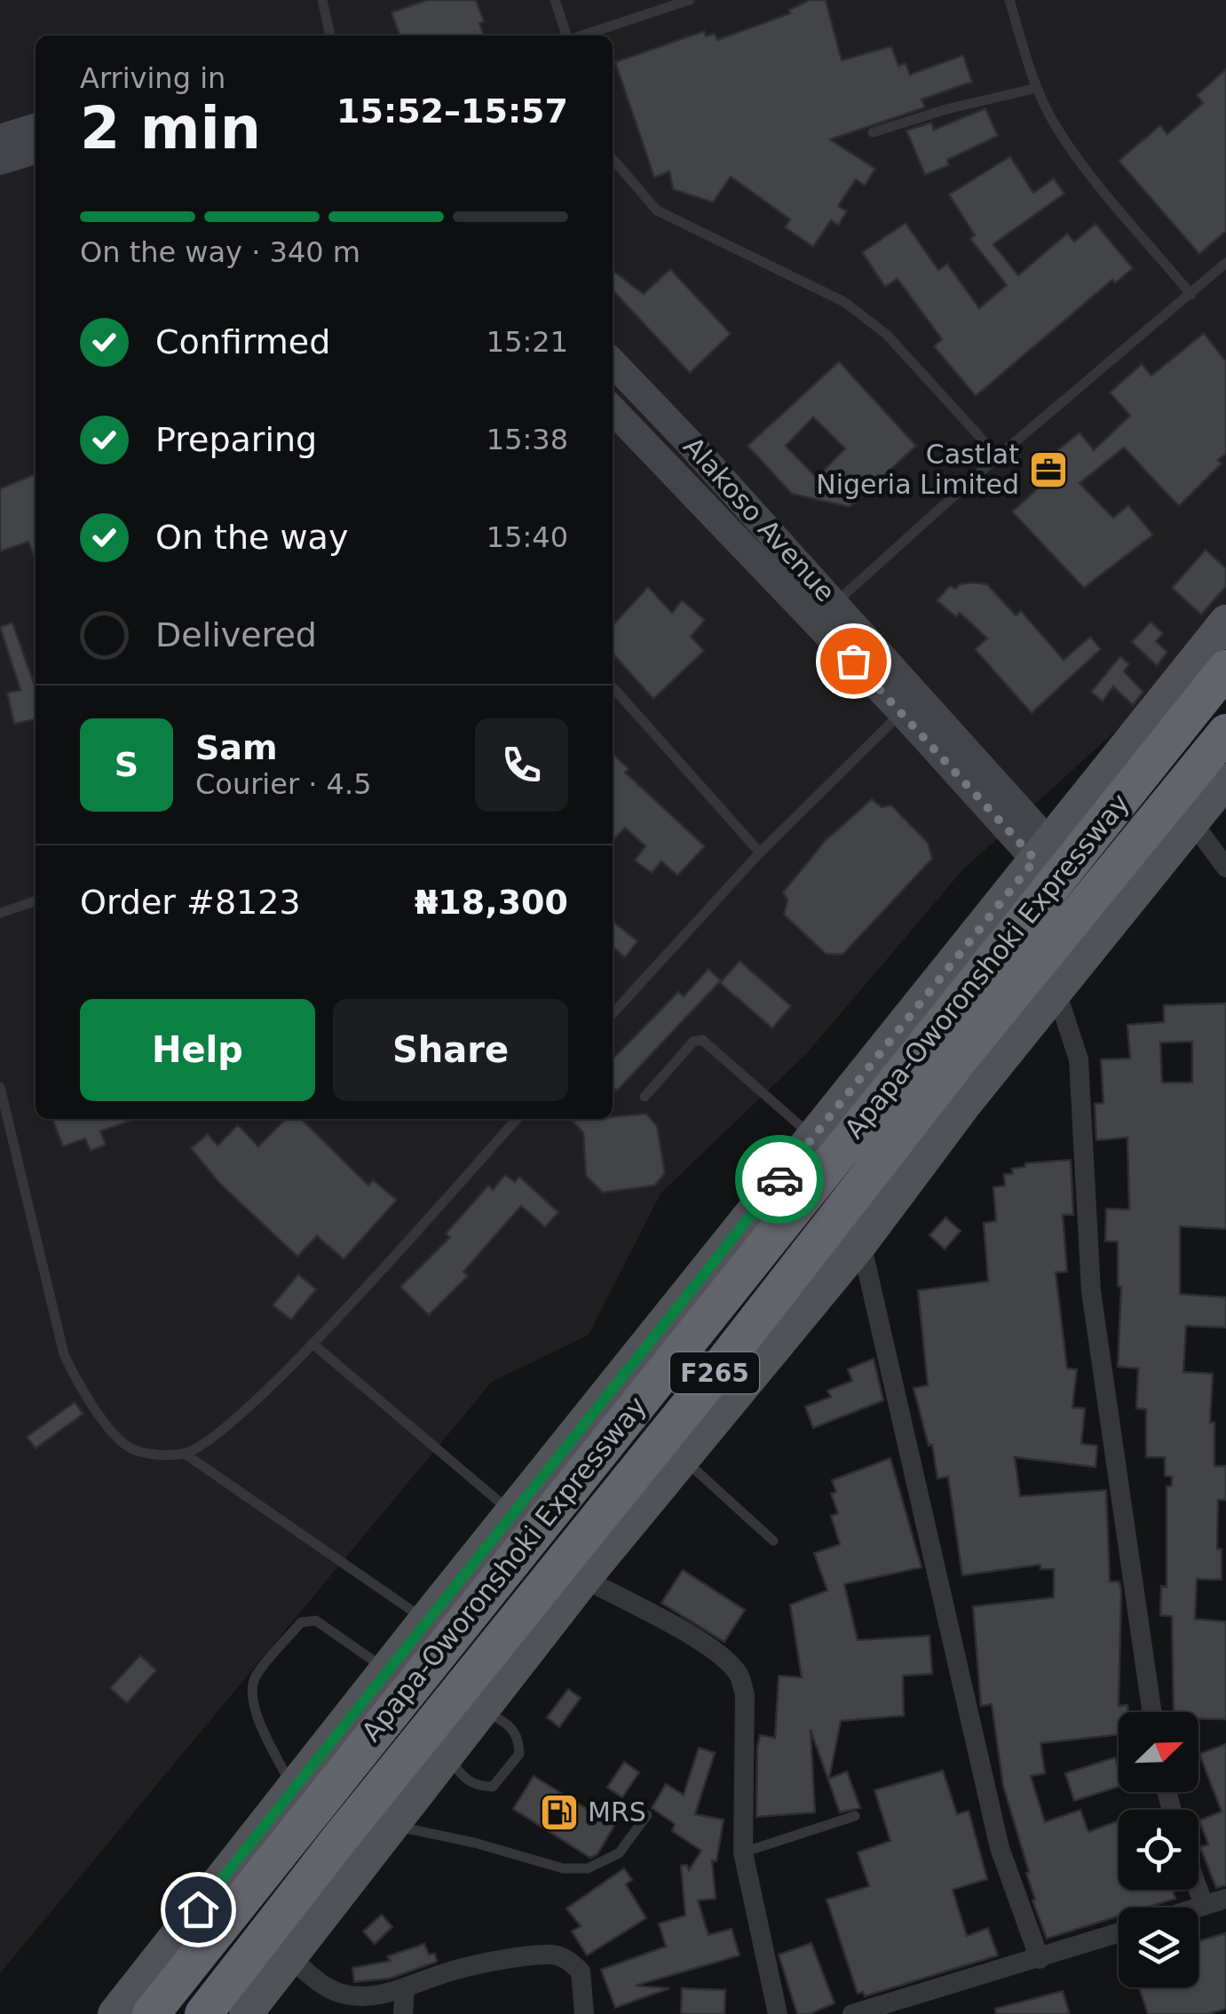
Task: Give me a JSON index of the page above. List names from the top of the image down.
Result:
{
  "streets": {
    "highway": ["Apapa-Oworonshoki Expressway", "F265"],
    "street": ["Alakoso Avenue"]
  },
  "crossings": [
    ["Alakoso Avenue", "Apapa-Oworonshoki Expressway"]
  ],
  "places": {
    "office": ["Castlat Nigeria Limited"],
    "fuel station": ["MRS"]
  },
  "north": "top right",
  "page": {
    "heading": ["2 min", "Arriving in", "15:52–15:57"],
    "panel": [
      "Sam",
      "Courier · 4.5",
      "Order #8123",
      "₦18,300"
    ],
    "bar": "On the way · 340 m",
    "list": [
      ["Confirmed", "15:21"],
      ["Preparing", "15:38"],
      ["On the way", "15:40"],
      "Delivered"
    ],
    "round": "S",
    "buttons": ["Help", "Share"]
  }
}
